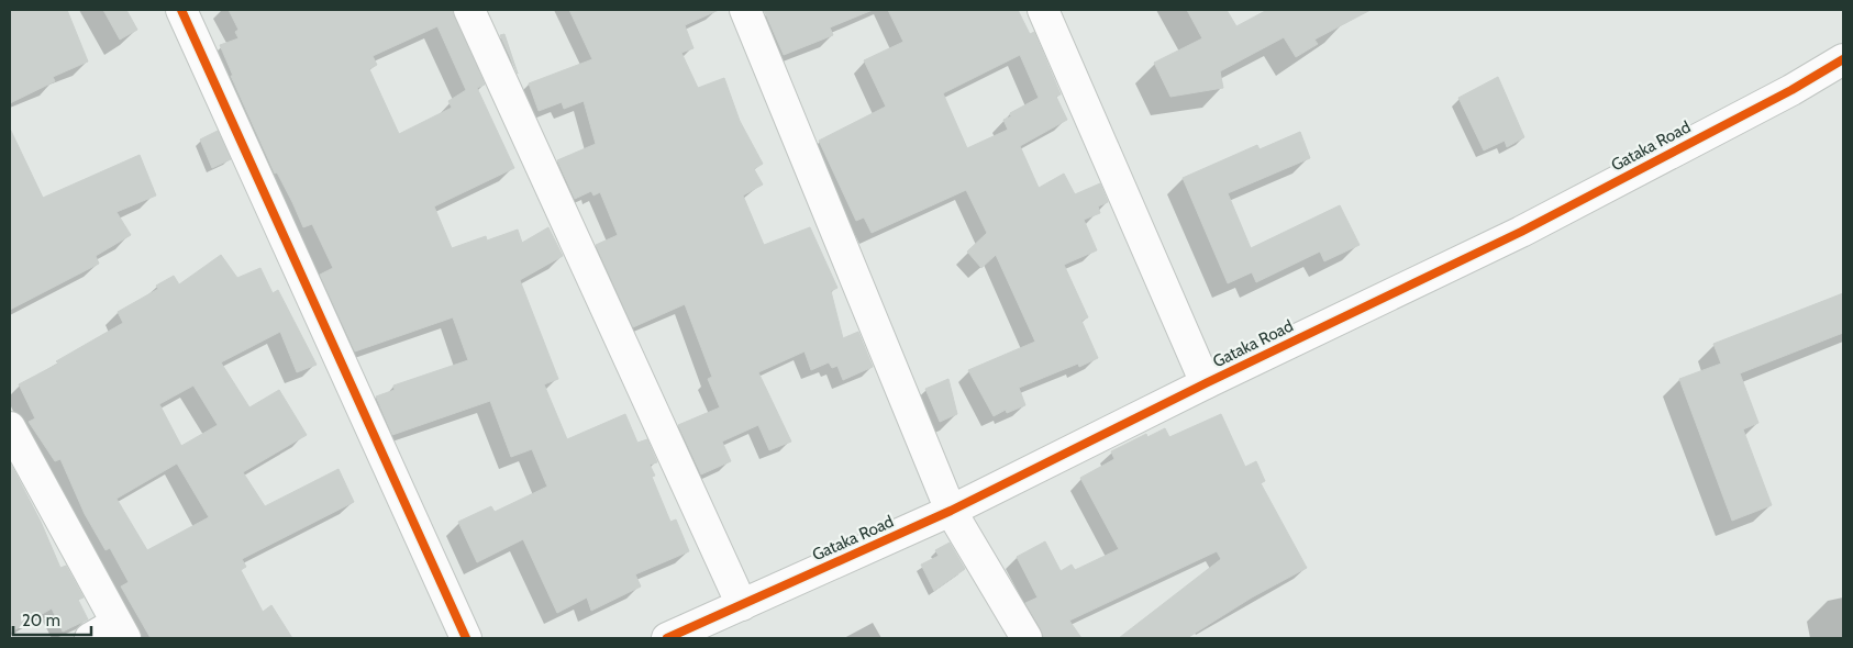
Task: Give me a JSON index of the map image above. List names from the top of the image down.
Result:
{
  "streets": {
    "street": ["Gataka Road"]
  },
  "scale_bar": "20 m"
}
